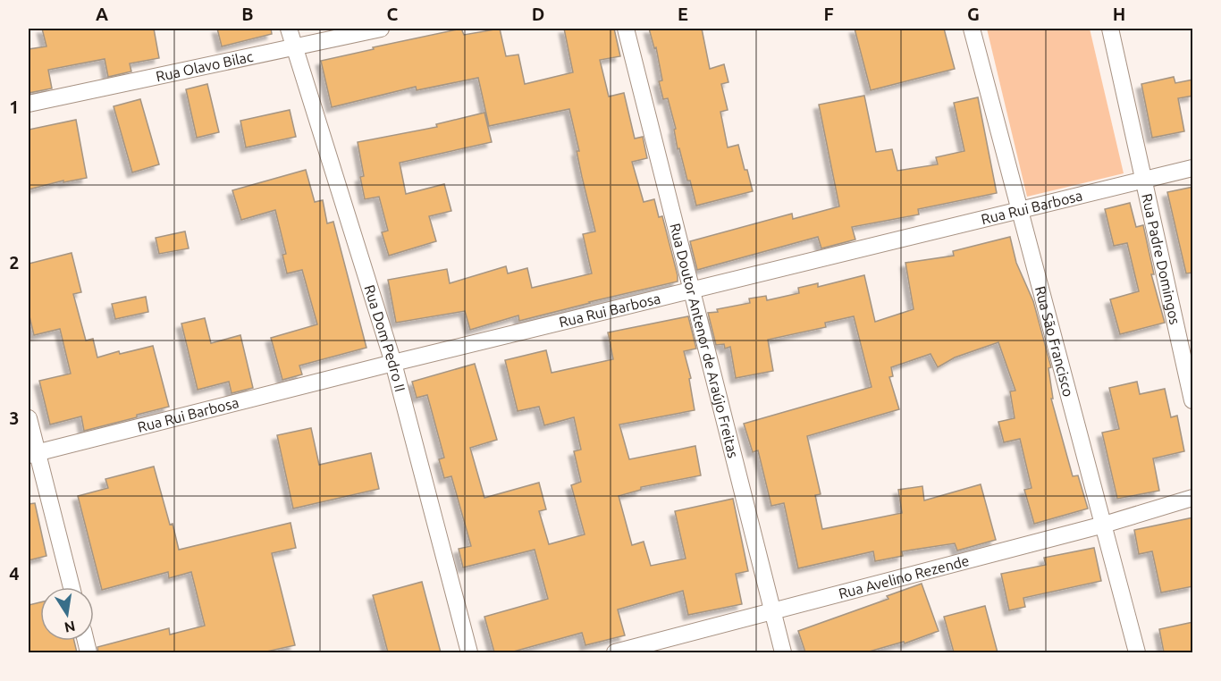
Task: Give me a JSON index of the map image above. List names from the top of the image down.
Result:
{
  "streets": {
    "street": [
      "Rua Olavo Bilac",
      "Rua Rui Barbosa",
      "Rua Padre Domingos",
      "Rua Dom Pedro II",
      "Rua Doutor Antenor de Araújo Freitas",
      "Rua São Francisco",
      "Rua Avelino Rezende"
    ]
  },
  "crossings": [
    ["Rua Olavo Bilac", "Rua Dom Pedro II"],
    ["Rua Rui Barbosa", "Rua Padre Domingos"],
    ["Rua Rui Barbosa", "Rua Dom Pedro II"],
    ["Rua Rui Barbosa", "Rua Doutor Antenor de Araújo Freitas"],
    ["Rua Rui Barbosa", "Rua São Francisco"],
    ["Rua Doutor Antenor de Araújo Freitas", "Rua Avelino Rezende"],
    ["Rua São Francisco", "Rua Avelino Rezende"]
  ],
  "north": "bottom",
  "grid": {
    "columns": [
      "A",
      "B",
      "C",
      "D",
      "E",
      "F",
      "G",
      "H"
    ],
    "rows": [
      "1",
      "2",
      "3",
      "4"
    ]
  }
}
